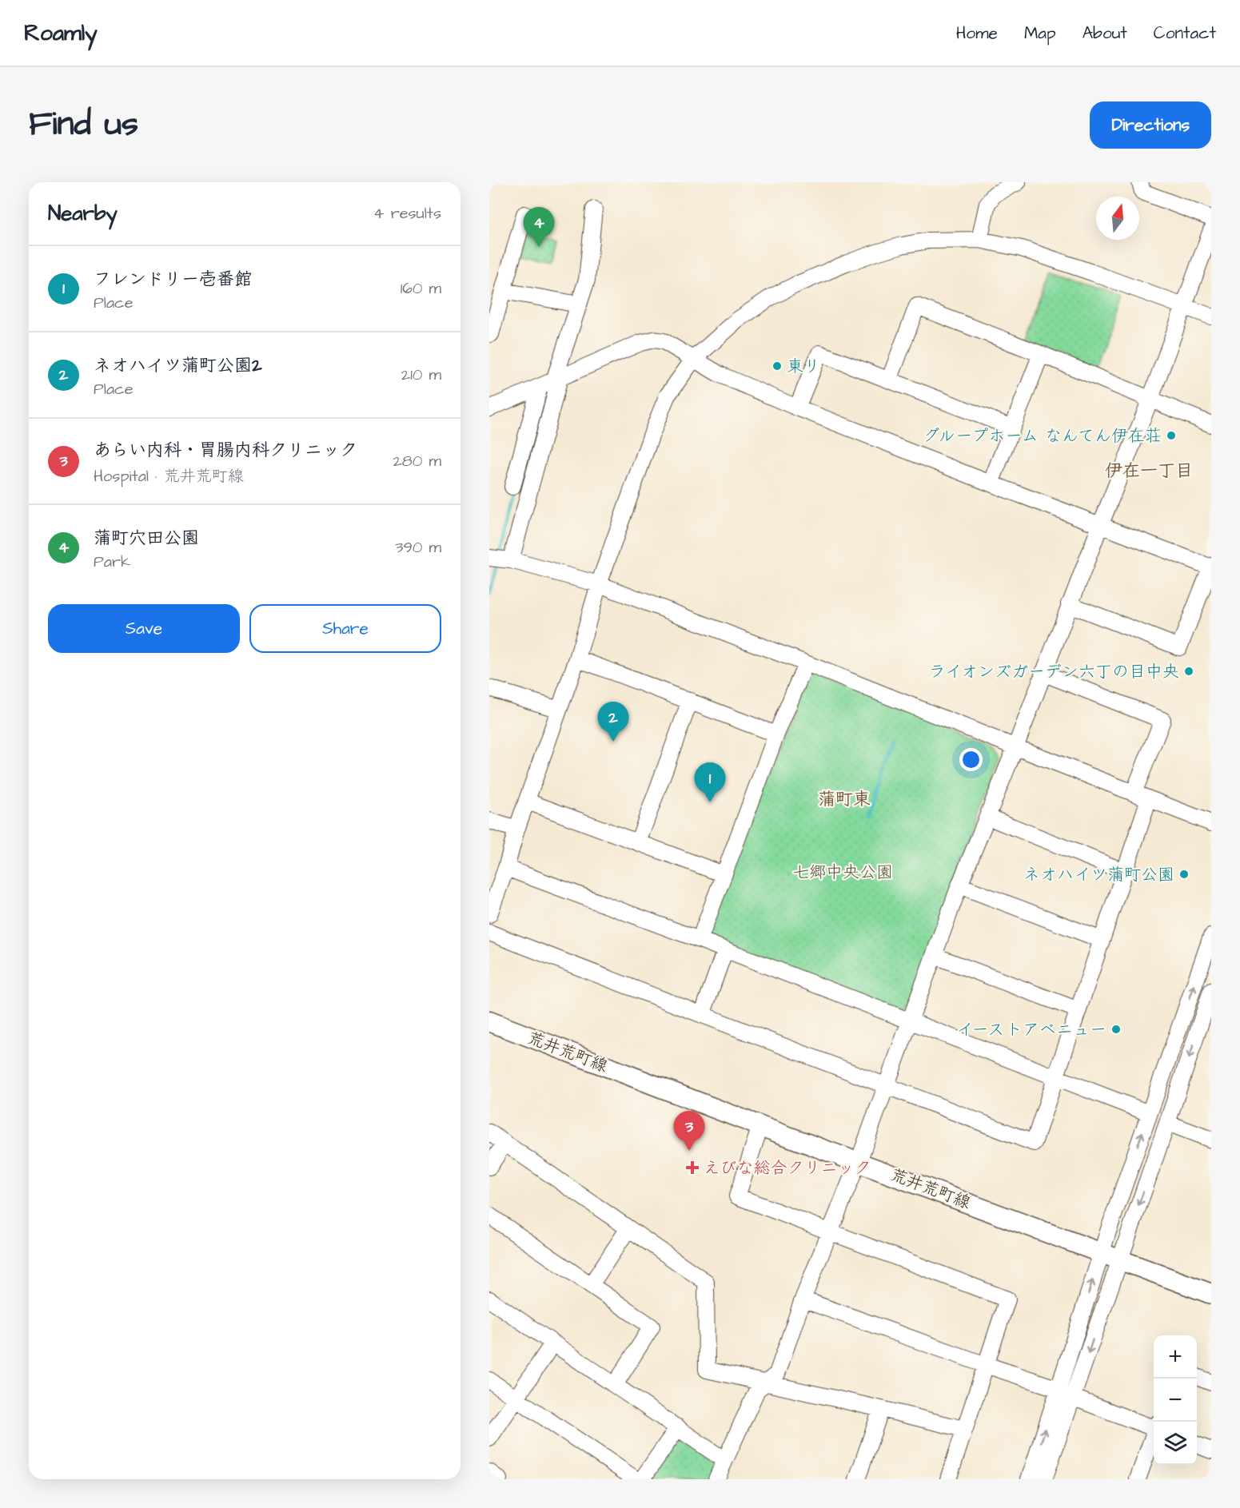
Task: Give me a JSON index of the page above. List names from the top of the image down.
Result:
{
  "streets": {
    "main road": ["荒井荒町線"]
  },
  "districts": ["伊在一丁目", "蒲町東"],
  "parks": ["七郷中央公園"],
  "places": {
    "other": [
      "東リ",
      "グループホーム なんてん伊在荘",
      "ライオンズガーデン六丁の目中央",
      "ネオハイツ蒲町公園",
      "イーストアベニュー"
    ],
    "health": ["えびな総合クリニック"]
  },
  "north": "top",
  "page": {
    "header": "Roamly",
    "nav": [
      "Home",
      "Map",
      "About",
      "Contact"
    ],
    "title": "Find us",
    "buttons": [
      "Directions",
      ["Save", "Share"]
    ],
    "heading": ["Nearby", "4 results"],
    "pins": [
      "4",
      "2",
      "1",
      "3"
    ],
    "list": [
      {
        "mark": "1",
        "name": "フレンドリー壱番館",
        "note": "Place",
        "value": "160 m"
      },
      {
        "mark": "2",
        "name": "ネオハイツ蒲町公園2",
        "note": "Place",
        "value": "210 m"
      },
      {
        "mark": "3",
        "name": "あらい内科・胃腸内科クリニック",
        "note": "Hospital · 荒井荒町線",
        "value": "280 m"
      },
      {
        "mark": "4",
        "name": "蒲町穴田公園",
        "note": "Park",
        "value": "390 m"
      }
    ],
    "map_buttons": ["+", "−"]
  }
}
